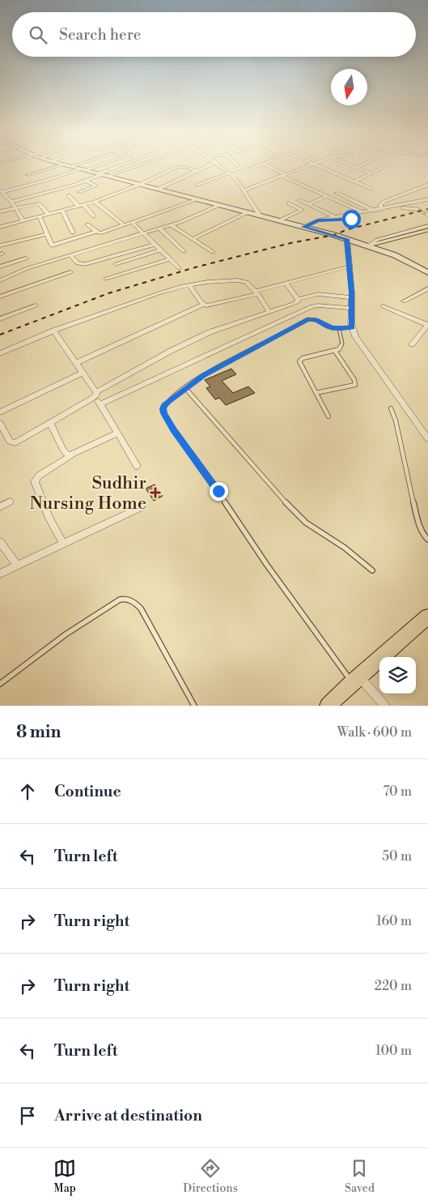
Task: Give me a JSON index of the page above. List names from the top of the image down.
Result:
{
  "places": {
    "health": ["Sudhir Nursing Home"]
  },
  "north": "bottom",
  "page": {
    "search": "Search here",
    "heading": ["8 min", "Walk · 600 m"],
    "list": [
      ["Continue", "70 m"],
      ["Turn left", "50 m"],
      ["Turn right", "160 m"],
      ["Turn right", "220 m"],
      ["Turn left", "100 m"],
      "Arrive at destination"
    ],
    "nav": ["Map", "Directions", "Saved"]
  }
}
